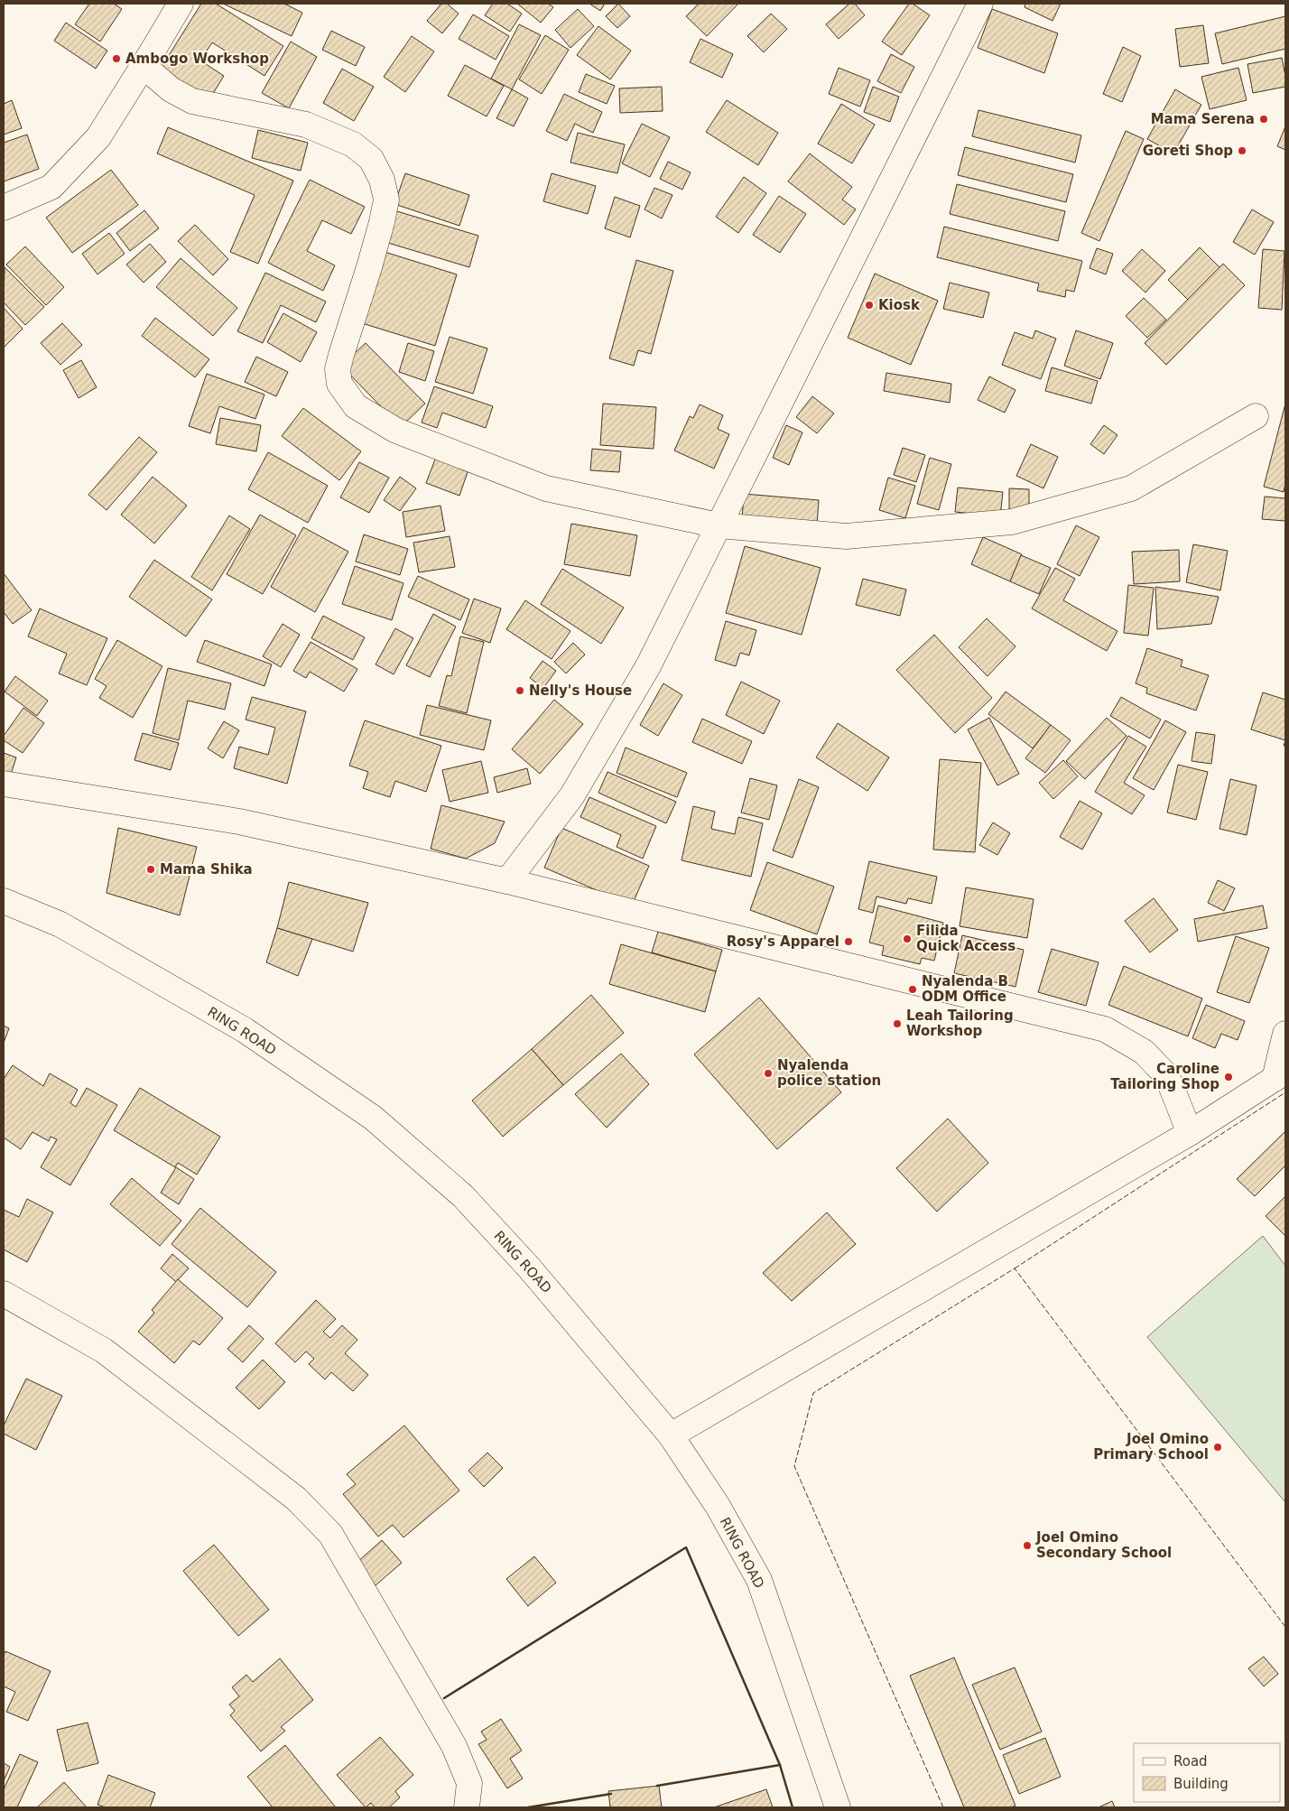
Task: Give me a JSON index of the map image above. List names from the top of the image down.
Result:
{
  "streets": {
    "street": ["RING ROAD"]
  },
  "places": [
    "Ambogo Workshop",
    "Mama Serena",
    "Goreti Shop",
    "Kiosk",
    "Nelly's House",
    "Mama Shika",
    "Filida Quick Access",
    "Rosy's Apparel",
    "Nyalenda B ODM Office",
    "Leah Tailoring Workshop",
    "Nyalenda police station",
    "Caroline Tailoring Shop",
    "Joel Omino Primary School",
    "Joel Omino Secondary School"
  ],
  "legend": ["Road", "Building"]
}
